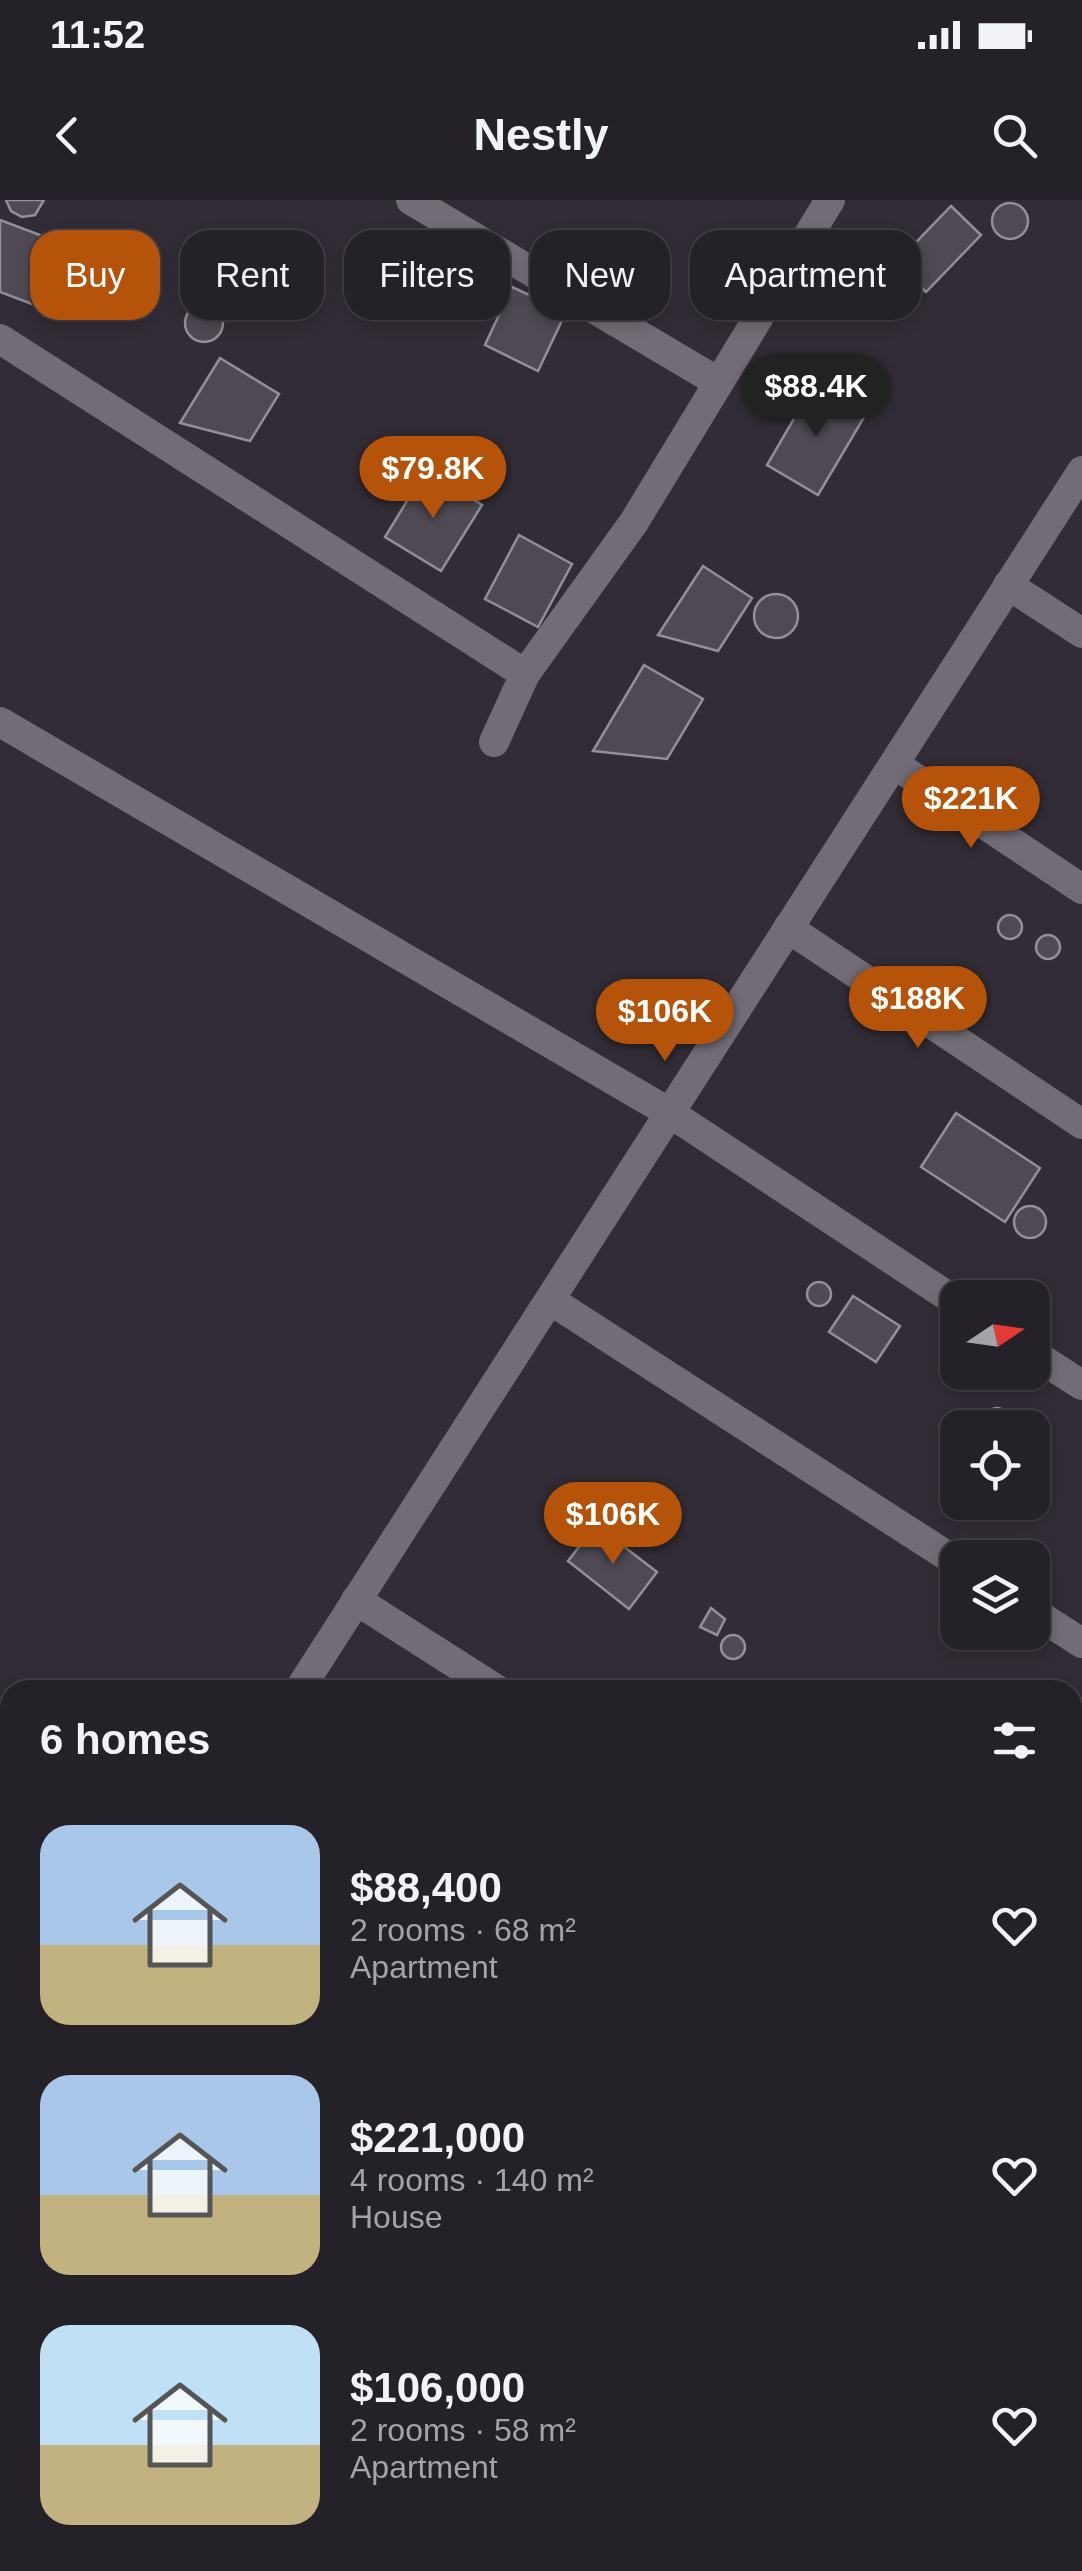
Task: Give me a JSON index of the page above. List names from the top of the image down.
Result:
{
  "north": "right",
  "page": {
    "status": "11:52",
    "header": "Nestly",
    "chip": [
      "Buy",
      "Rent",
      "Filters",
      "New",
      "Apartment"
    ],
    "price": [
      "$88.4K",
      "$79.8K",
      "$221K",
      "$188K",
      "$106K",
      "$106K"
    ],
    "heading": "6 homes",
    "list": [
      {
        "name": "$88,400",
        "note": "2 rooms · 68 m² · Apartment"
      },
      {
        "name": "$221,000",
        "note": "4 rooms · 140 m² · House"
      },
      {
        "name": "$106,000",
        "note": "2 rooms · 58 m² · Apartment"
      }
    ]
  }
}
